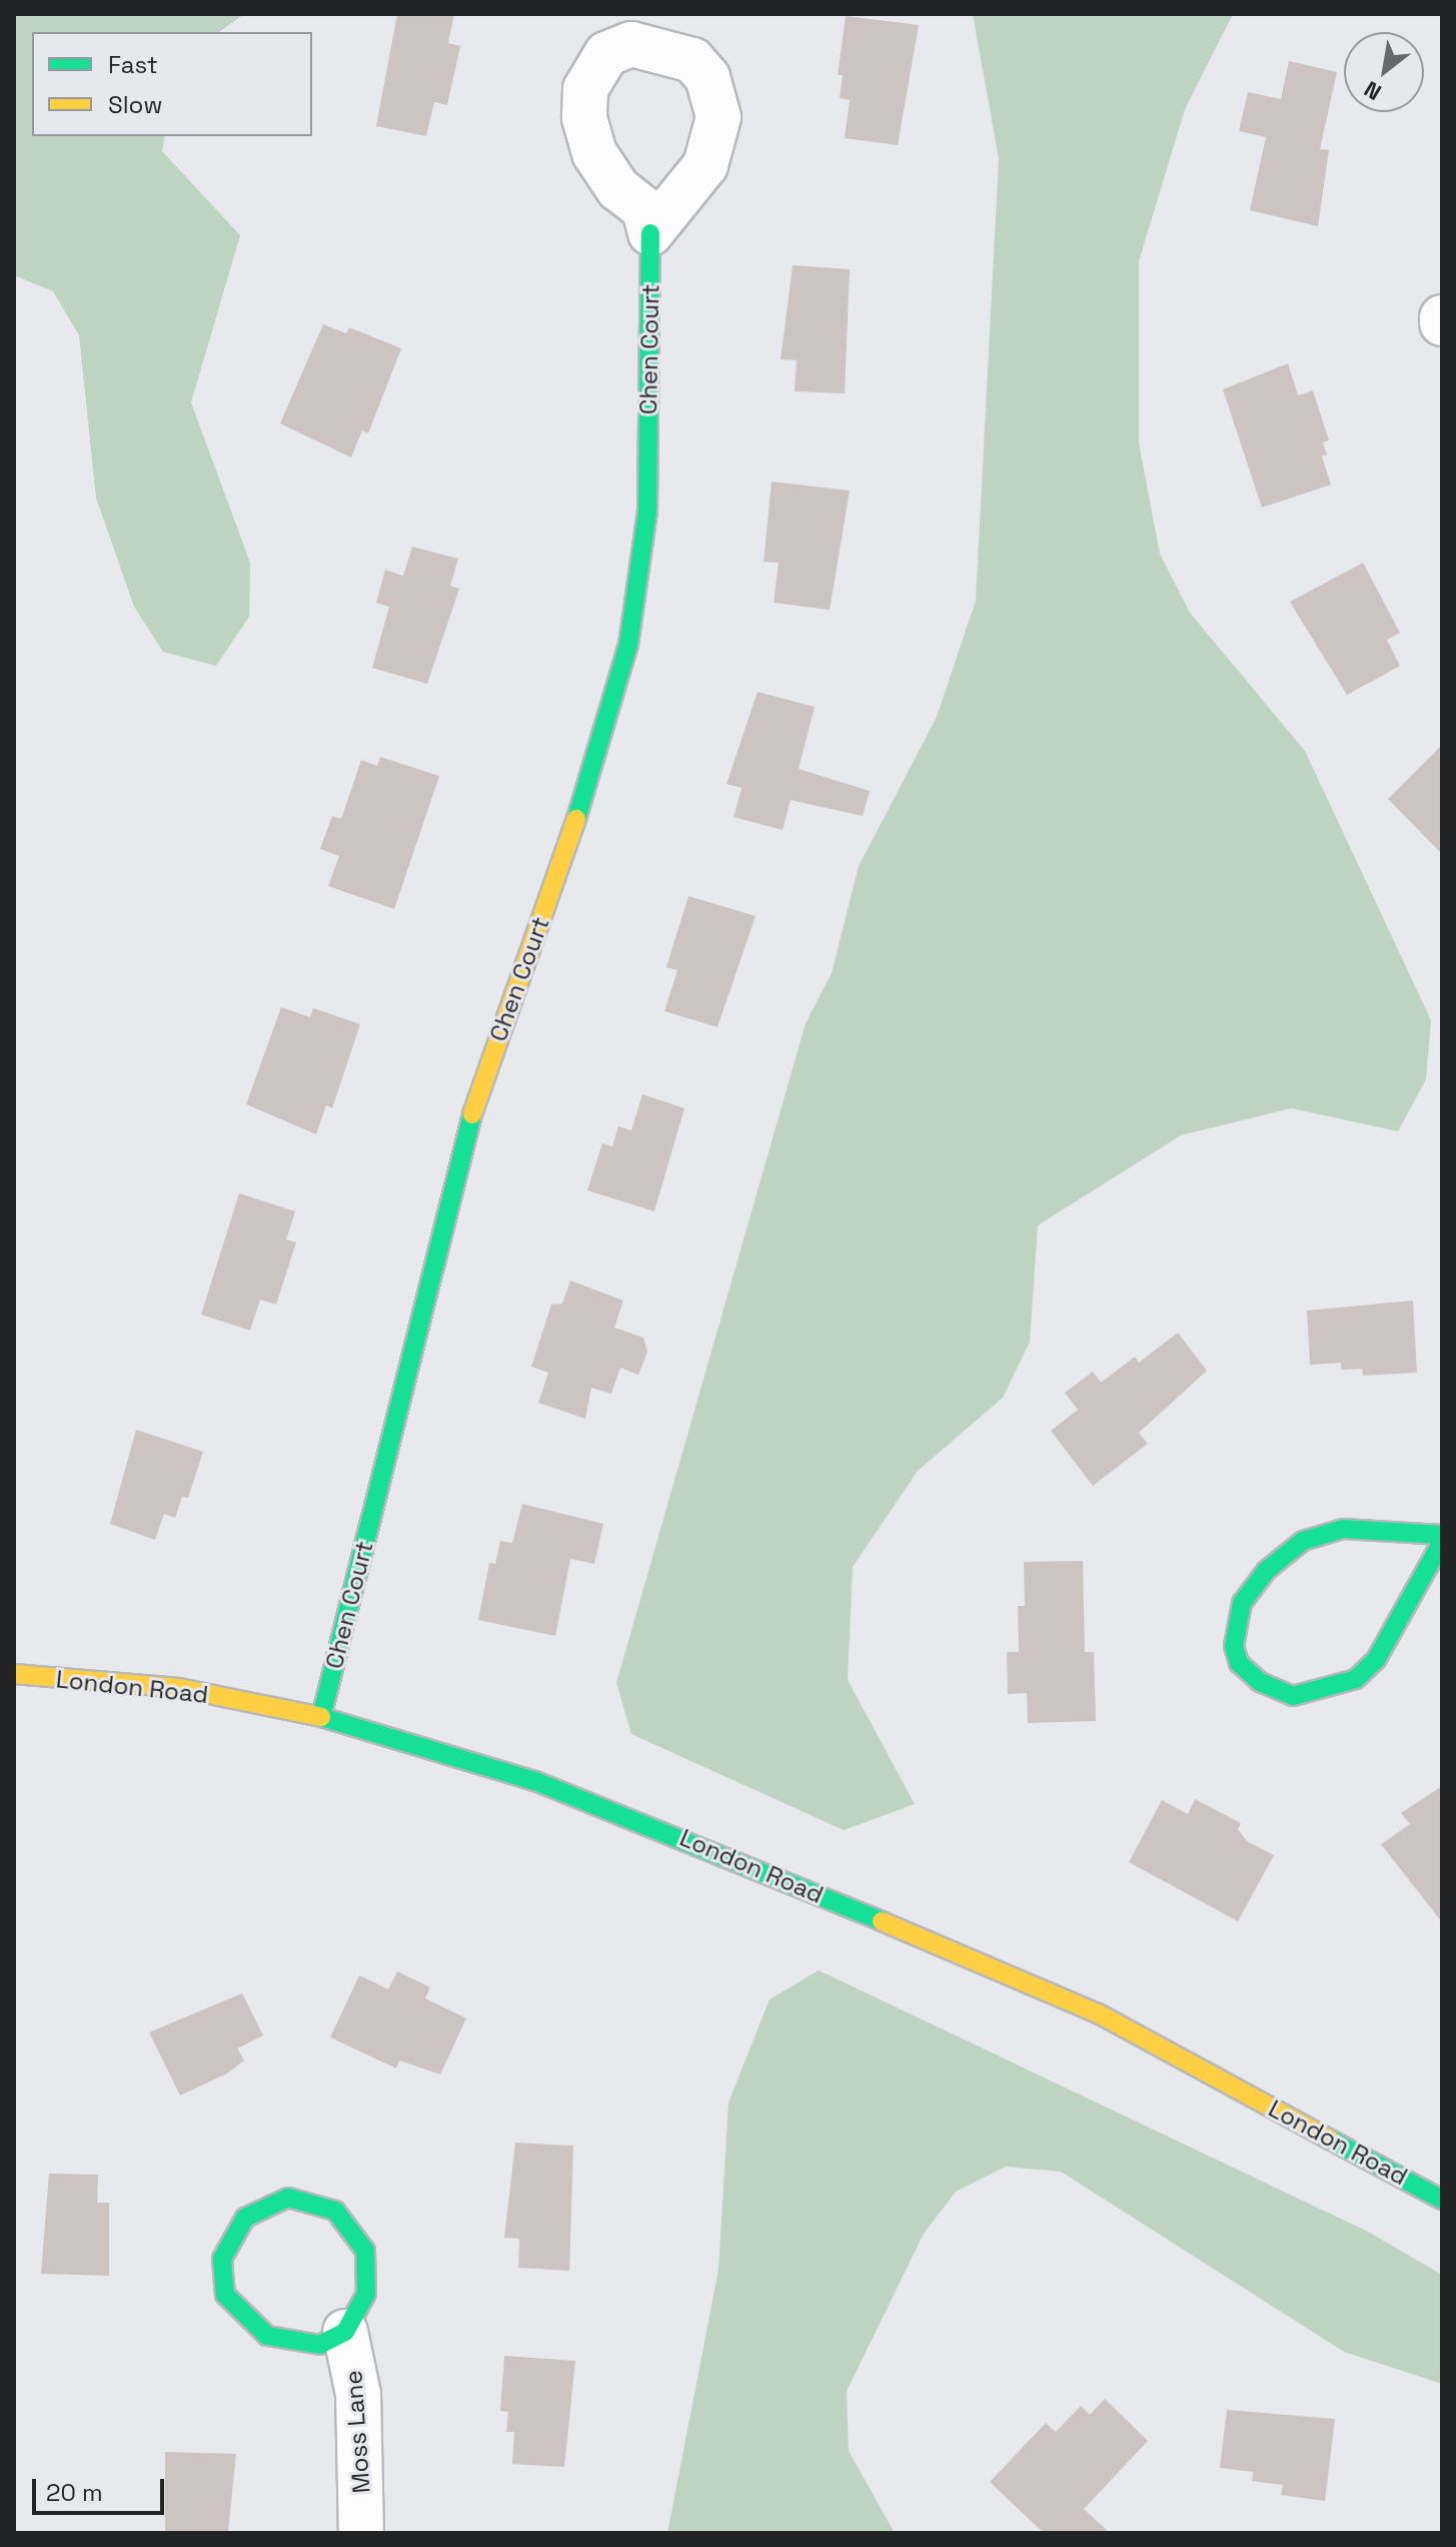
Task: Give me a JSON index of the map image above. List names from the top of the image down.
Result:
{
  "streets": {
    "street": ["Chen Court", "London Road", "Moss Lane"]
  },
  "crossings": [
    ["Chen Court", "London Road"]
  ],
  "legend": ["Fast", "Slow"],
  "scale_bar": "20 m",
  "north": "bottom left"
}
